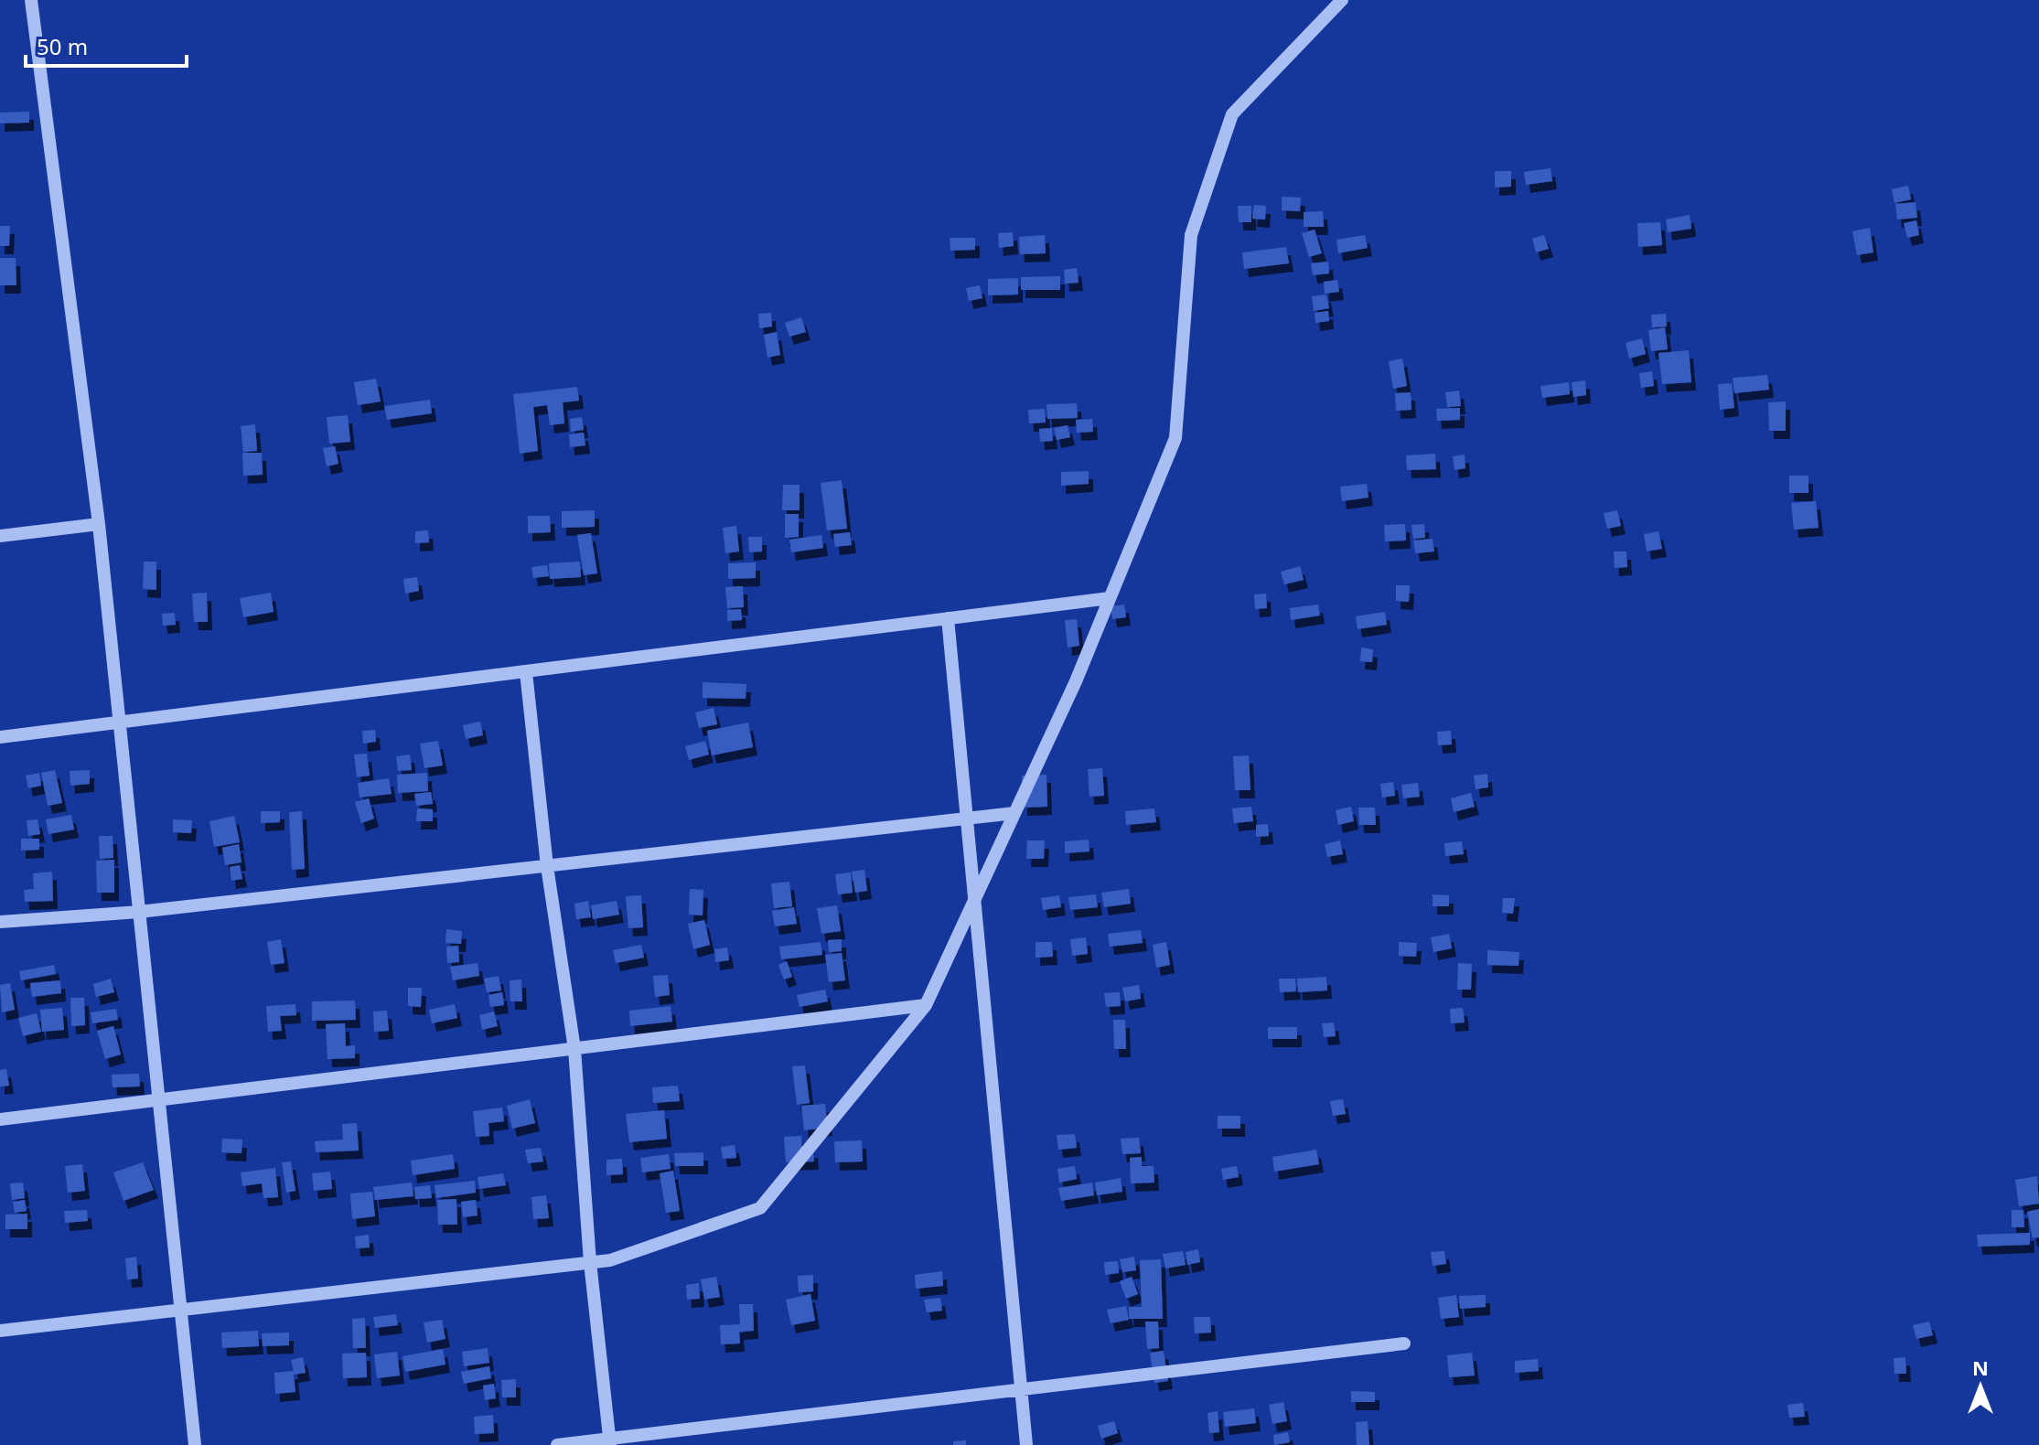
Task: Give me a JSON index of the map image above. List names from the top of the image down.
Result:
{
  "scale_bar": "50 m",
  "north": "top"
}
